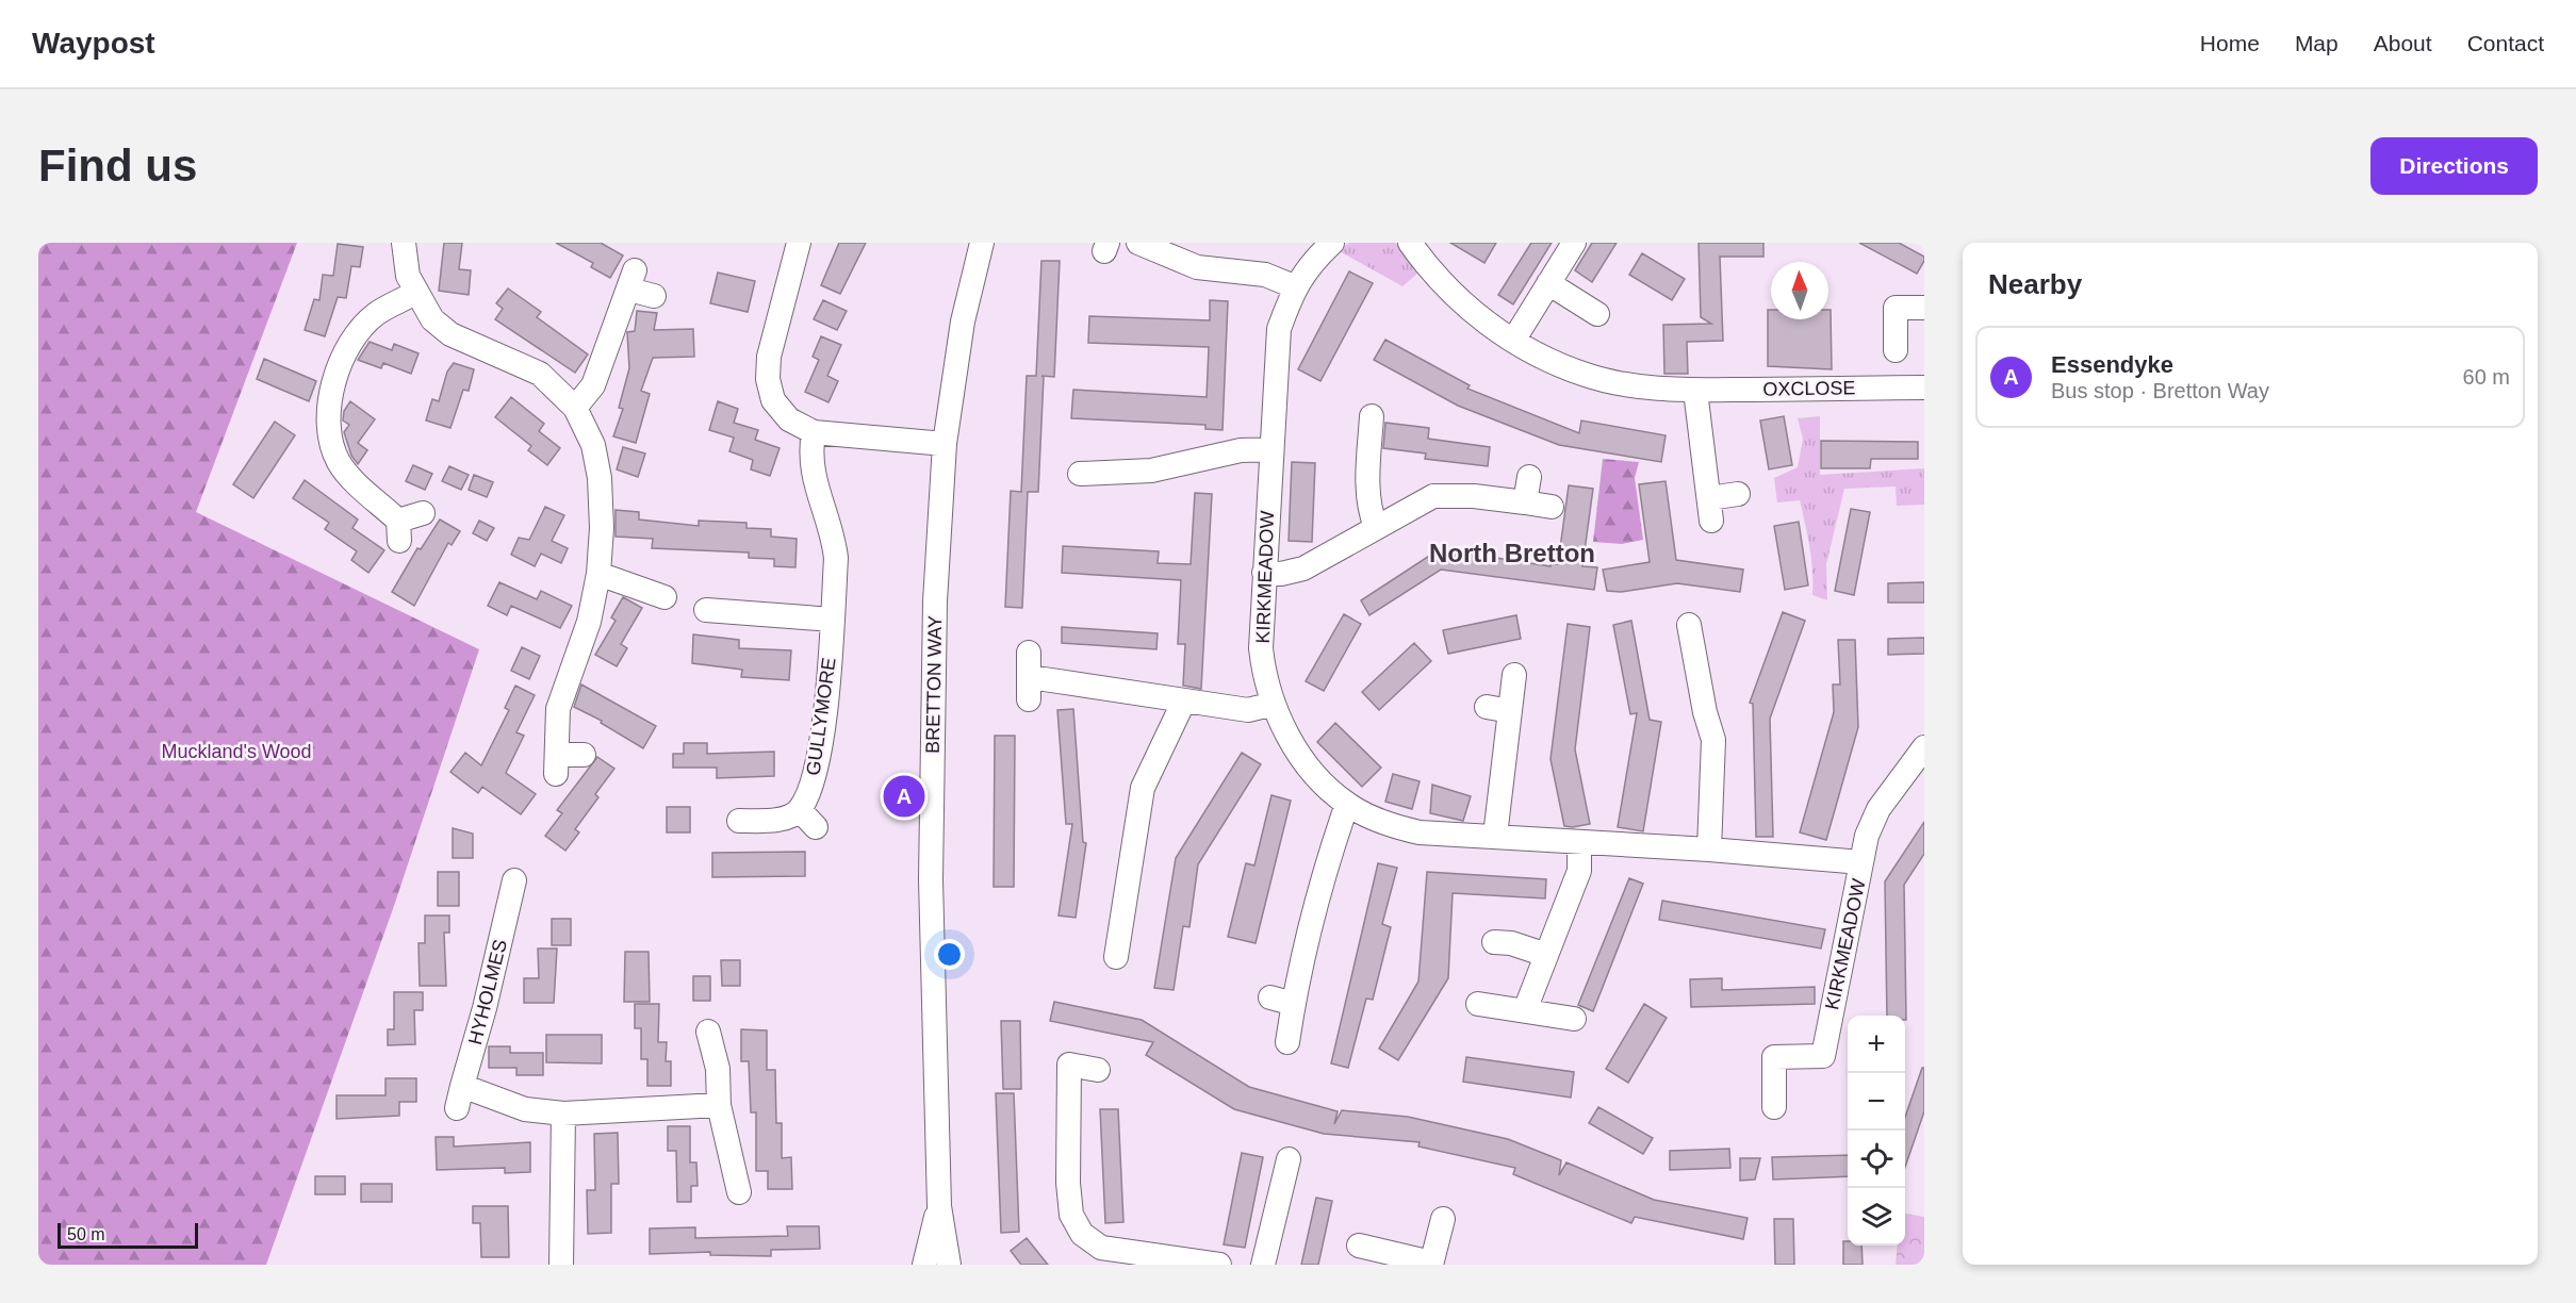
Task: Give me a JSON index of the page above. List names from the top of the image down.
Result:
{
  "streets": {
    "street": [
      "OXCLOSE",
      "KIRKMEADOW",
      "BRETTON WAY",
      "GULLYMORE",
      "HYHOLMES"
    ]
  },
  "districts": ["North Bretton"],
  "parks": ["Muckland's Wood"],
  "scale_bar": "50 m",
  "north": "top",
  "page": {
    "header": "Waypost",
    "nav": [
      "Home",
      "Map",
      "About",
      "Contact"
    ],
    "buttons": "Directions",
    "title": "Find us",
    "heading": "Nearby",
    "list": [
      {
        "mark": "A",
        "name": "Essendyke",
        "note": "Bus stop · Bretton Way",
        "value": "60 m"
      }
    ],
    "pins": "A",
    "map_buttons": ["+", "−"],
    "scale": "50 m"
  }
}
